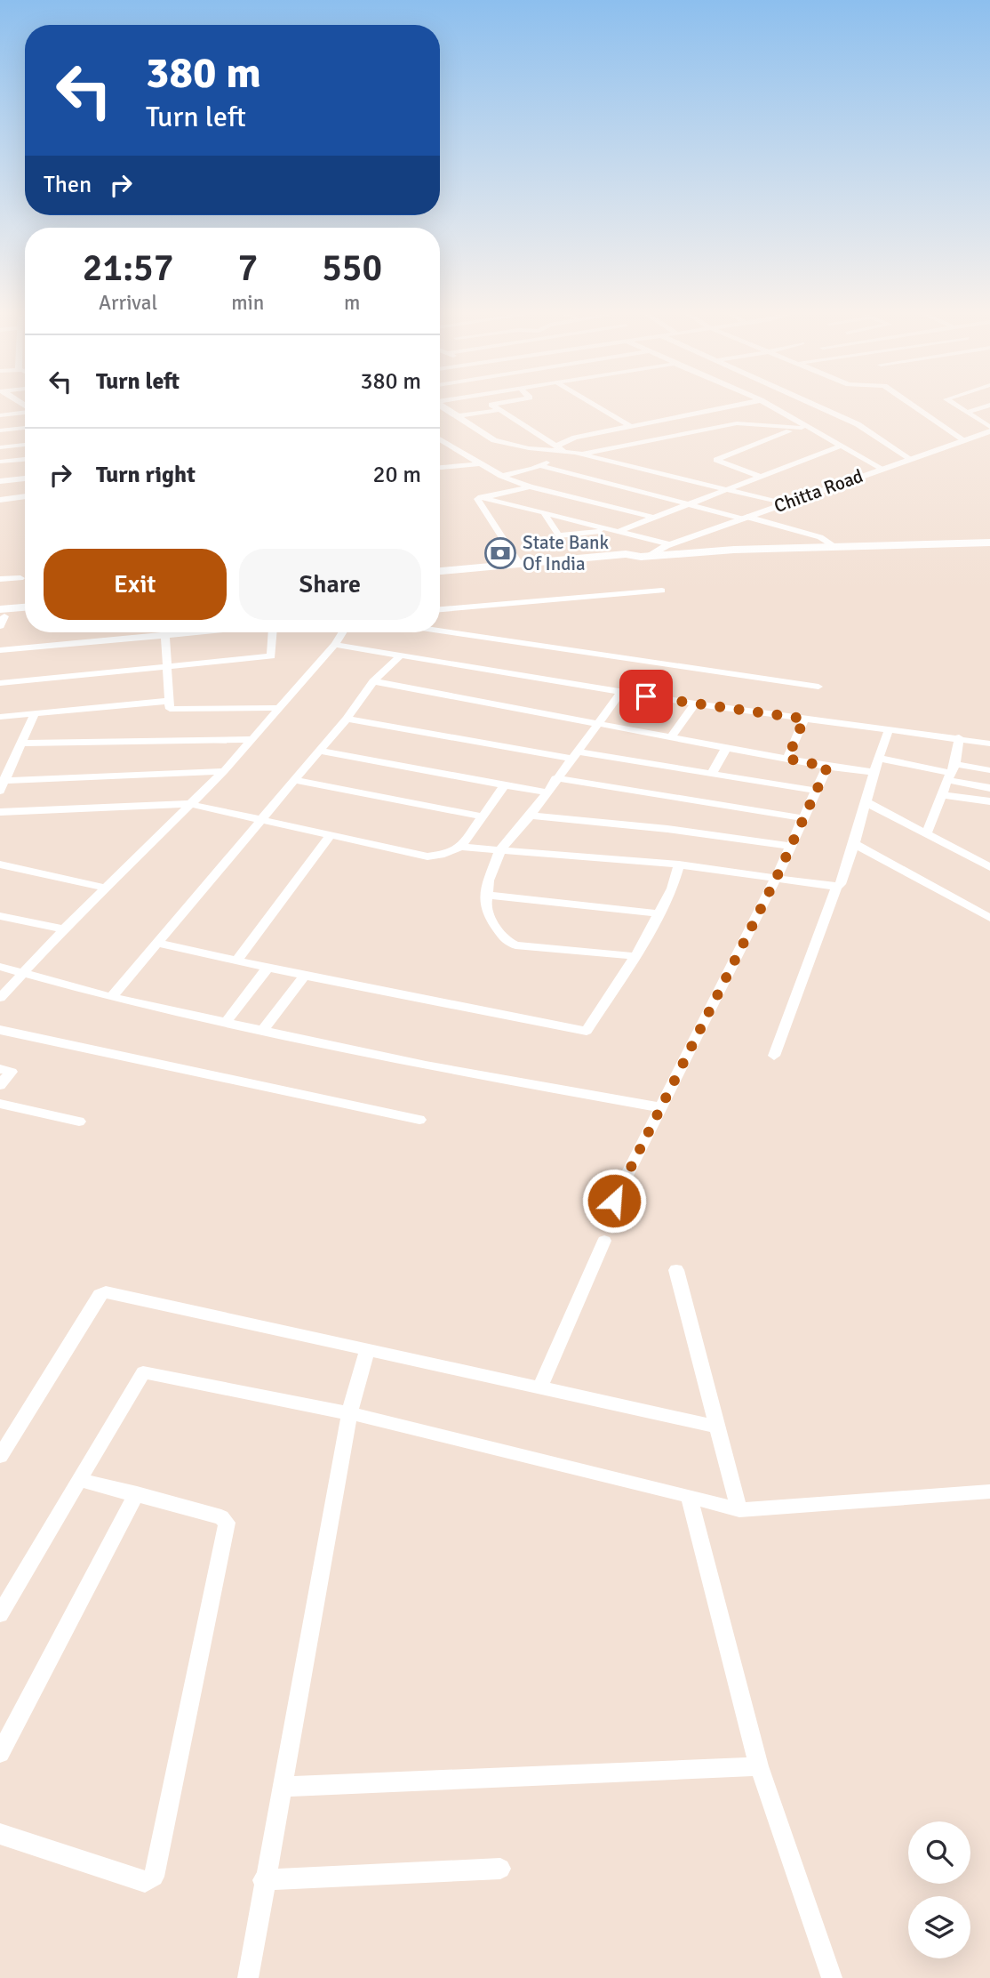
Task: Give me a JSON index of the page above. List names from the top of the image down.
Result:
{
  "streets": {
    "street": ["Chitta Road"]
  },
  "places": {
    "bank": ["State Bank Of India"]
  },
  "page": {
    "turn": ["380 m", "Turn left"],
    "then": "Then",
    "eta": [
      "21:57",
      "Arrival",
      "7",
      "min",
      "550",
      "m"
    ],
    "list": [
      {
        "name": "Turn left",
        "value": "380 m"
      },
      {
        "name": "Turn right",
        "value": "20 m"
      }
    ],
    "buttons": ["Exit", "Share"]
  }
}
